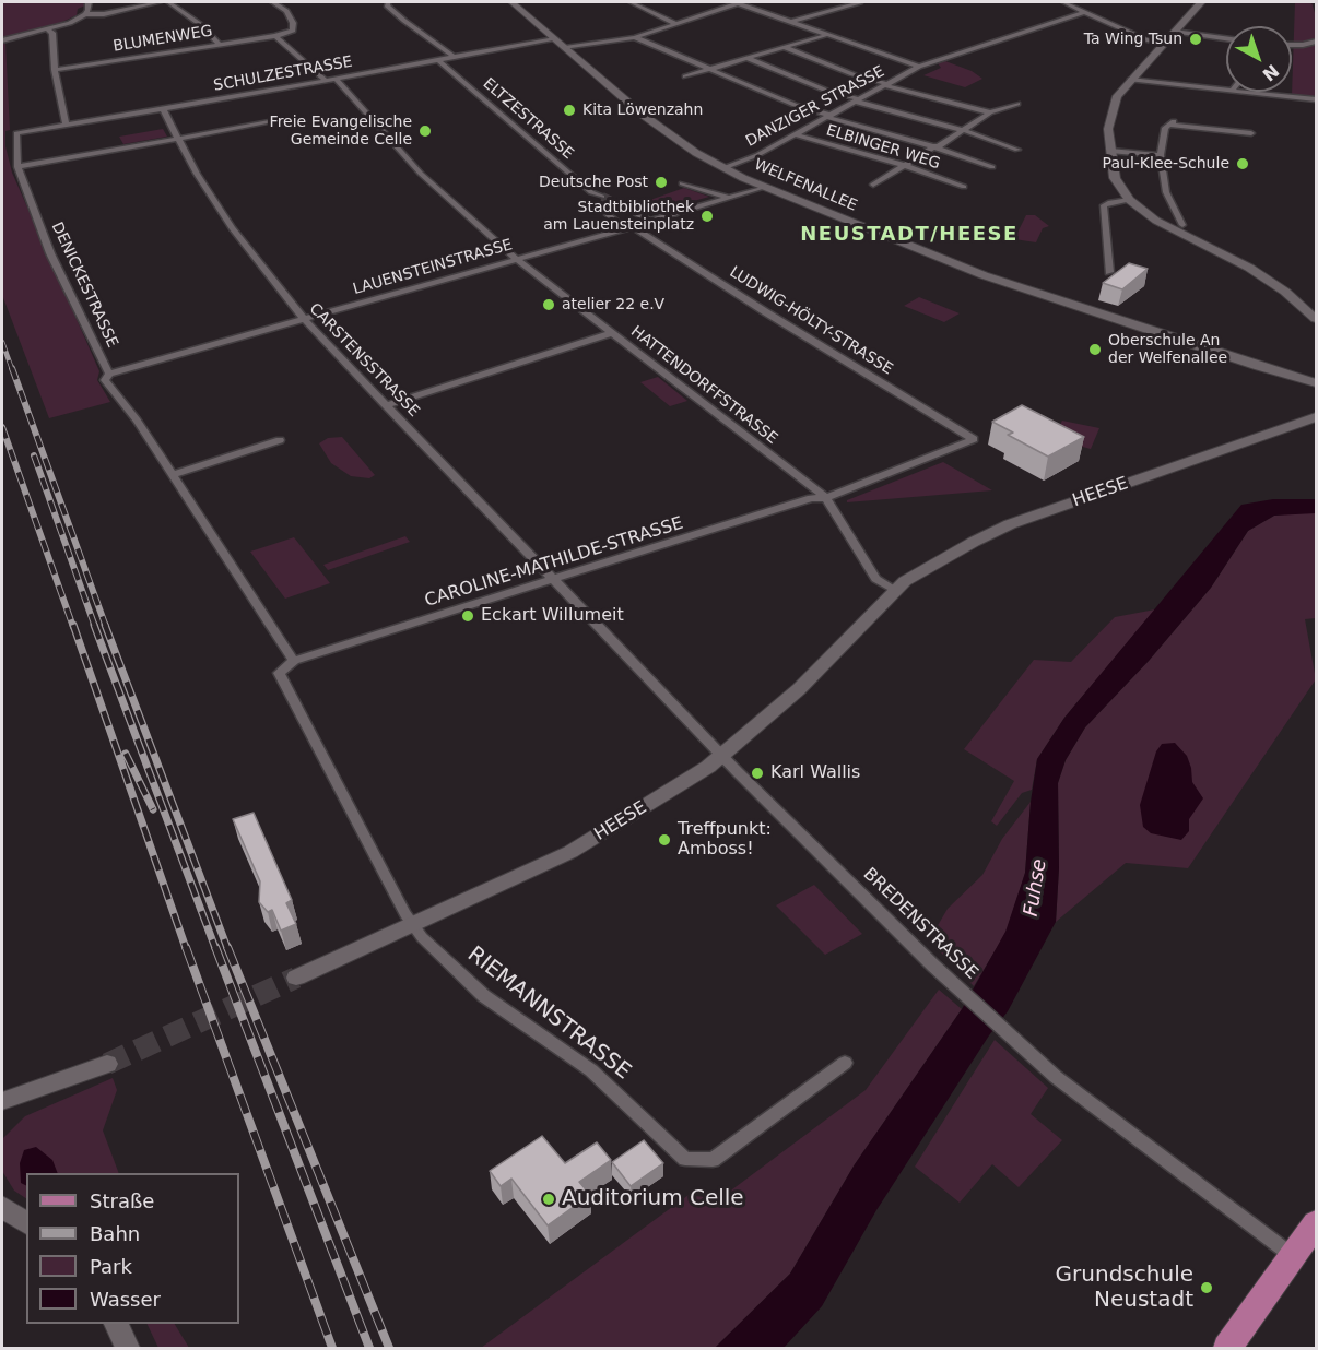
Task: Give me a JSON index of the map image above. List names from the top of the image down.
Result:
{
  "streets": {
    "street": [
      "BLUMENWEG",
      "SCHULZESTRASSE",
      "DANZIGER STRASSE",
      "ELTZESTRASSE",
      "ELBINGER WEG",
      "WELFENALLEE",
      "LAUENSTEINSTRASSE",
      "DENICKESTRASSE",
      "LUDWIG-HÖLTY-STRASSE",
      "CARSTENSSTRASSE",
      "HATTENDORFFSTRASSE",
      "HEESE",
      "CAROLINE-MATHILDE-STRASSE",
      "BREDENSTRASSE",
      "RIEMANNSTRASSE"
    ]
  },
  "crossings": [
    ["SCHULZESTRASSE", "ELTZESTRASSE"],
    ["SCHULZESTRASSE", "WELFENALLEE"],
    ["SCHULZESTRASSE", "DENICKESTRASSE"],
    ["SCHULZESTRASSE", "CARSTENSSTRASSE"],
    ["SCHULZESTRASSE", "HATTENDORFFSTRASSE"],
    ["DANZIGER STRASSE", "ELBINGER WEG"],
    ["DANZIGER STRASSE", "WELFENALLEE"],
    ["WELFENALLEE", "LAUENSTEINSTRASSE"],
    ["LAUENSTEINSTRASSE", "DENICKESTRASSE"],
    ["LAUENSTEINSTRASSE", "LUDWIG-HÖLTY-STRASSE"],
    ["LAUENSTEINSTRASSE", "CARSTENSSTRASSE"],
    ["LAUENSTEINSTRASSE", "HATTENDORFFSTRASSE"],
    ["DENICKESTRASSE", "CAROLINE-MATHILDE-STRASSE"],
    ["DENICKESTRASSE", "RIEMANNSTRASSE"],
    ["LUDWIG-HÖLTY-STRASSE", "HATTENDORFFSTRASSE"],
    ["LUDWIG-HÖLTY-STRASSE", "CAROLINE-MATHILDE-STRASSE"],
    ["CARSTENSSTRASSE", "CAROLINE-MATHILDE-STRASSE"],
    ["CARSTENSSTRASSE", "BREDENSTRASSE"],
    ["HATTENDORFFSTRASSE", "CAROLINE-MATHILDE-STRASSE"],
    ["HEESE", "BREDENSTRASSE"],
    ["HEESE", "RIEMANNSTRASSE"],
    ["CAROLINE-MATHILDE-STRASSE", "BREDENSTRASSE"],
    ["CAROLINE-MATHILDE-STRASSE", "RIEMANNSTRASSE"]
  ],
  "districts": ["NEUSTADT/HEESE"],
  "water": ["Fuhse"],
  "places": [
    "Ta Wing Tsun",
    "Kita Löwenzahn",
    "Freie Evangelische Gemeinde Celle",
    "Paul-Klee-Schule",
    "Deutsche Post",
    "Stadtbibliothek am Lauensteinplatz",
    "atelier 22 e.V",
    "Oberschule An der Welfenallee",
    "Eckart Willumeit",
    "Karl Wallis",
    "Treffpunkt: Amboss!",
    "Auditorium Celle",
    "Grundschule Neustadt"
  ],
  "legend": [
    "Straße",
    "Bahn",
    "Park",
    "Wasser"
  ],
  "north": "bottom right"
}
